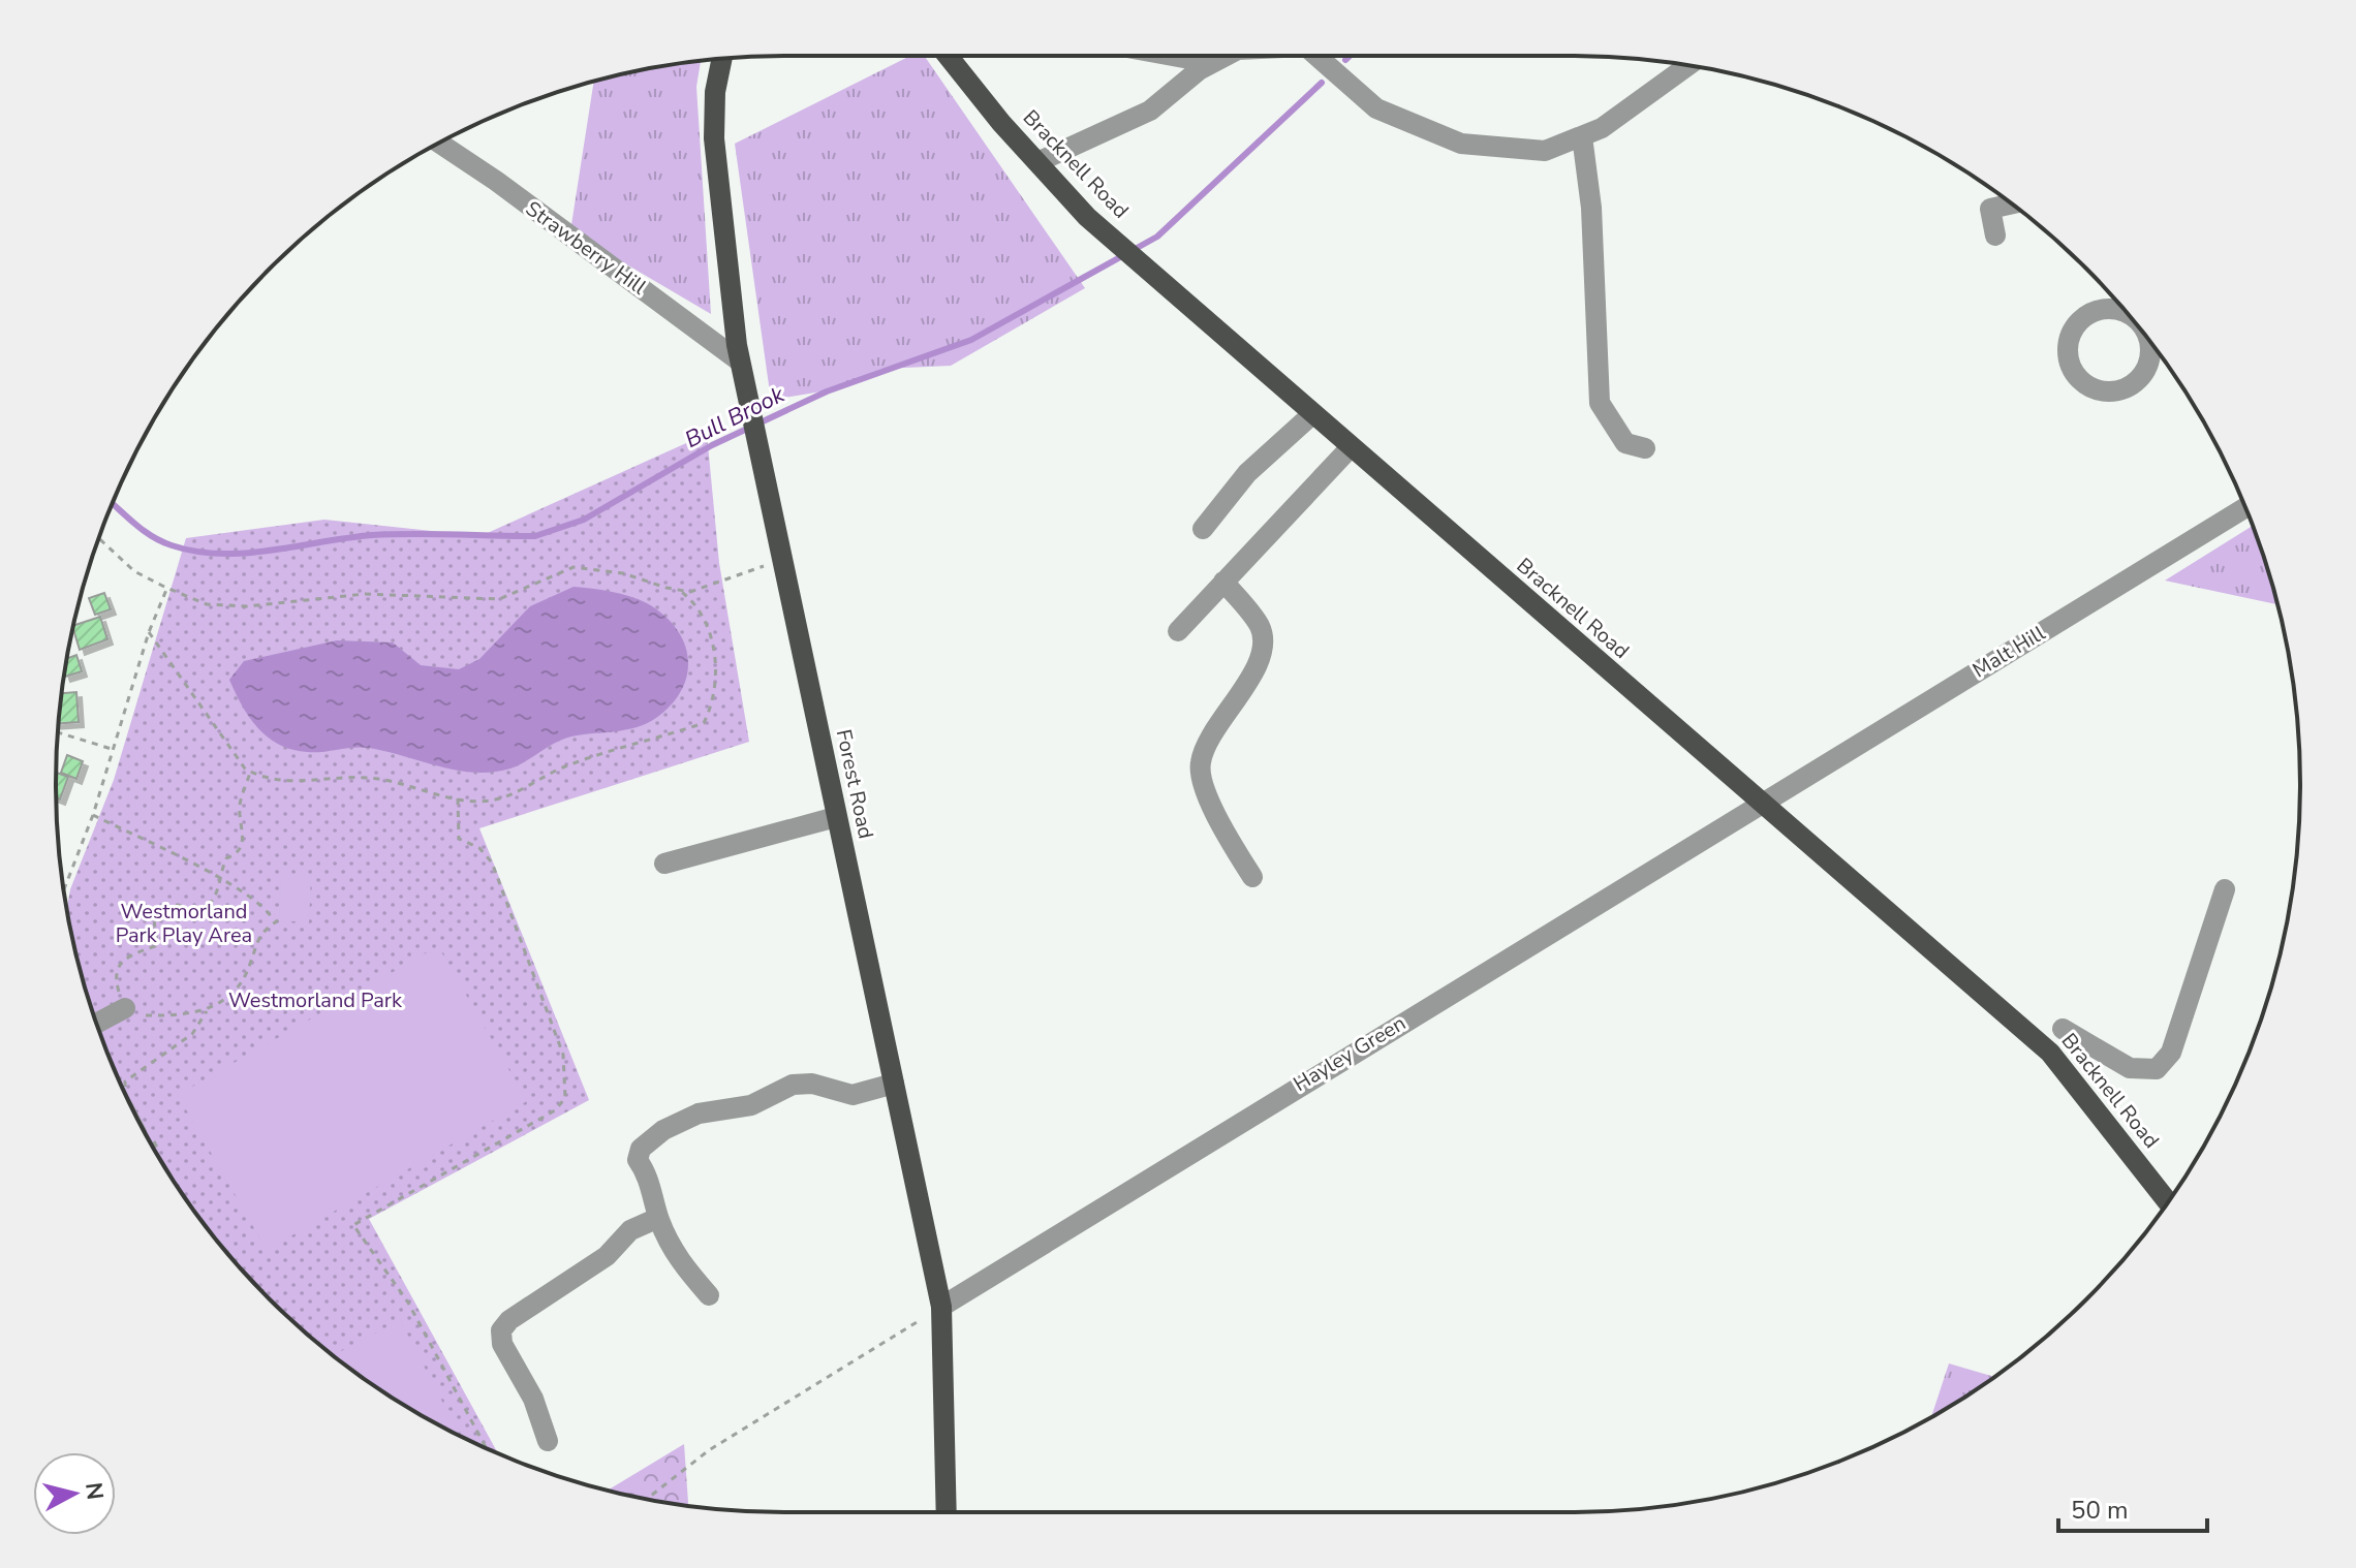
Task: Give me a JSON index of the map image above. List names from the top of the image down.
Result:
{
  "streets": {
    "main road": ["Bracknell Road", "Forest Road"],
    "street": ["Strawberry Hill", "Malt Hill", "Hayley Green"]
  },
  "crossings": [
    ["Bracknell Road", "Malt Hill"],
    ["Bracknell Road", "Hayley Green"],
    ["Strawberry Hill", "Forest Road"],
    ["Malt Hill", "Hayley Green"],
    ["Forest Road", "Hayley Green"]
  ],
  "water": ["Bull Brook"],
  "parks": ["Westmorland Park Play Area", "Westmorland Park"],
  "scale_bar": "50 m",
  "north": "right"
}
